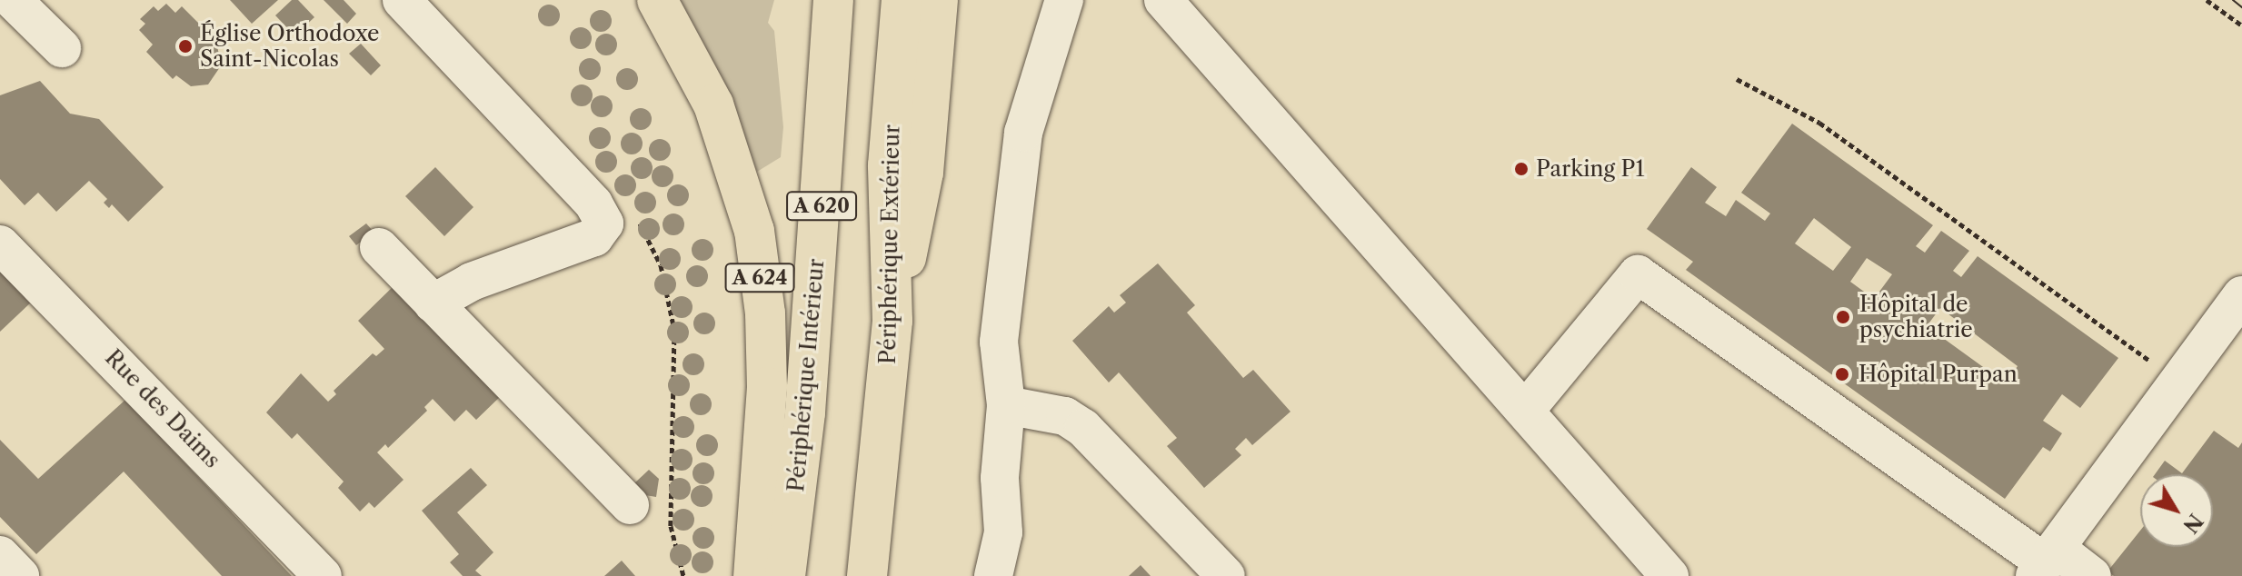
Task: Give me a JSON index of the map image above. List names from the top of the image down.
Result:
{
  "streets": {
    "highway": [
      "A 620",
      "Périphérique Extérieur",
      "A 624",
      "Périphérique Intérieur"
    ],
    "street": ["Rue des Daims"]
  },
  "places": [
    "Église Orthodoxe Saint-Nicolas",
    "Parking P1",
    "Hôpital de psychiatrie",
    "Hôpital Purpan"
  ],
  "north": "bottom right"
}
